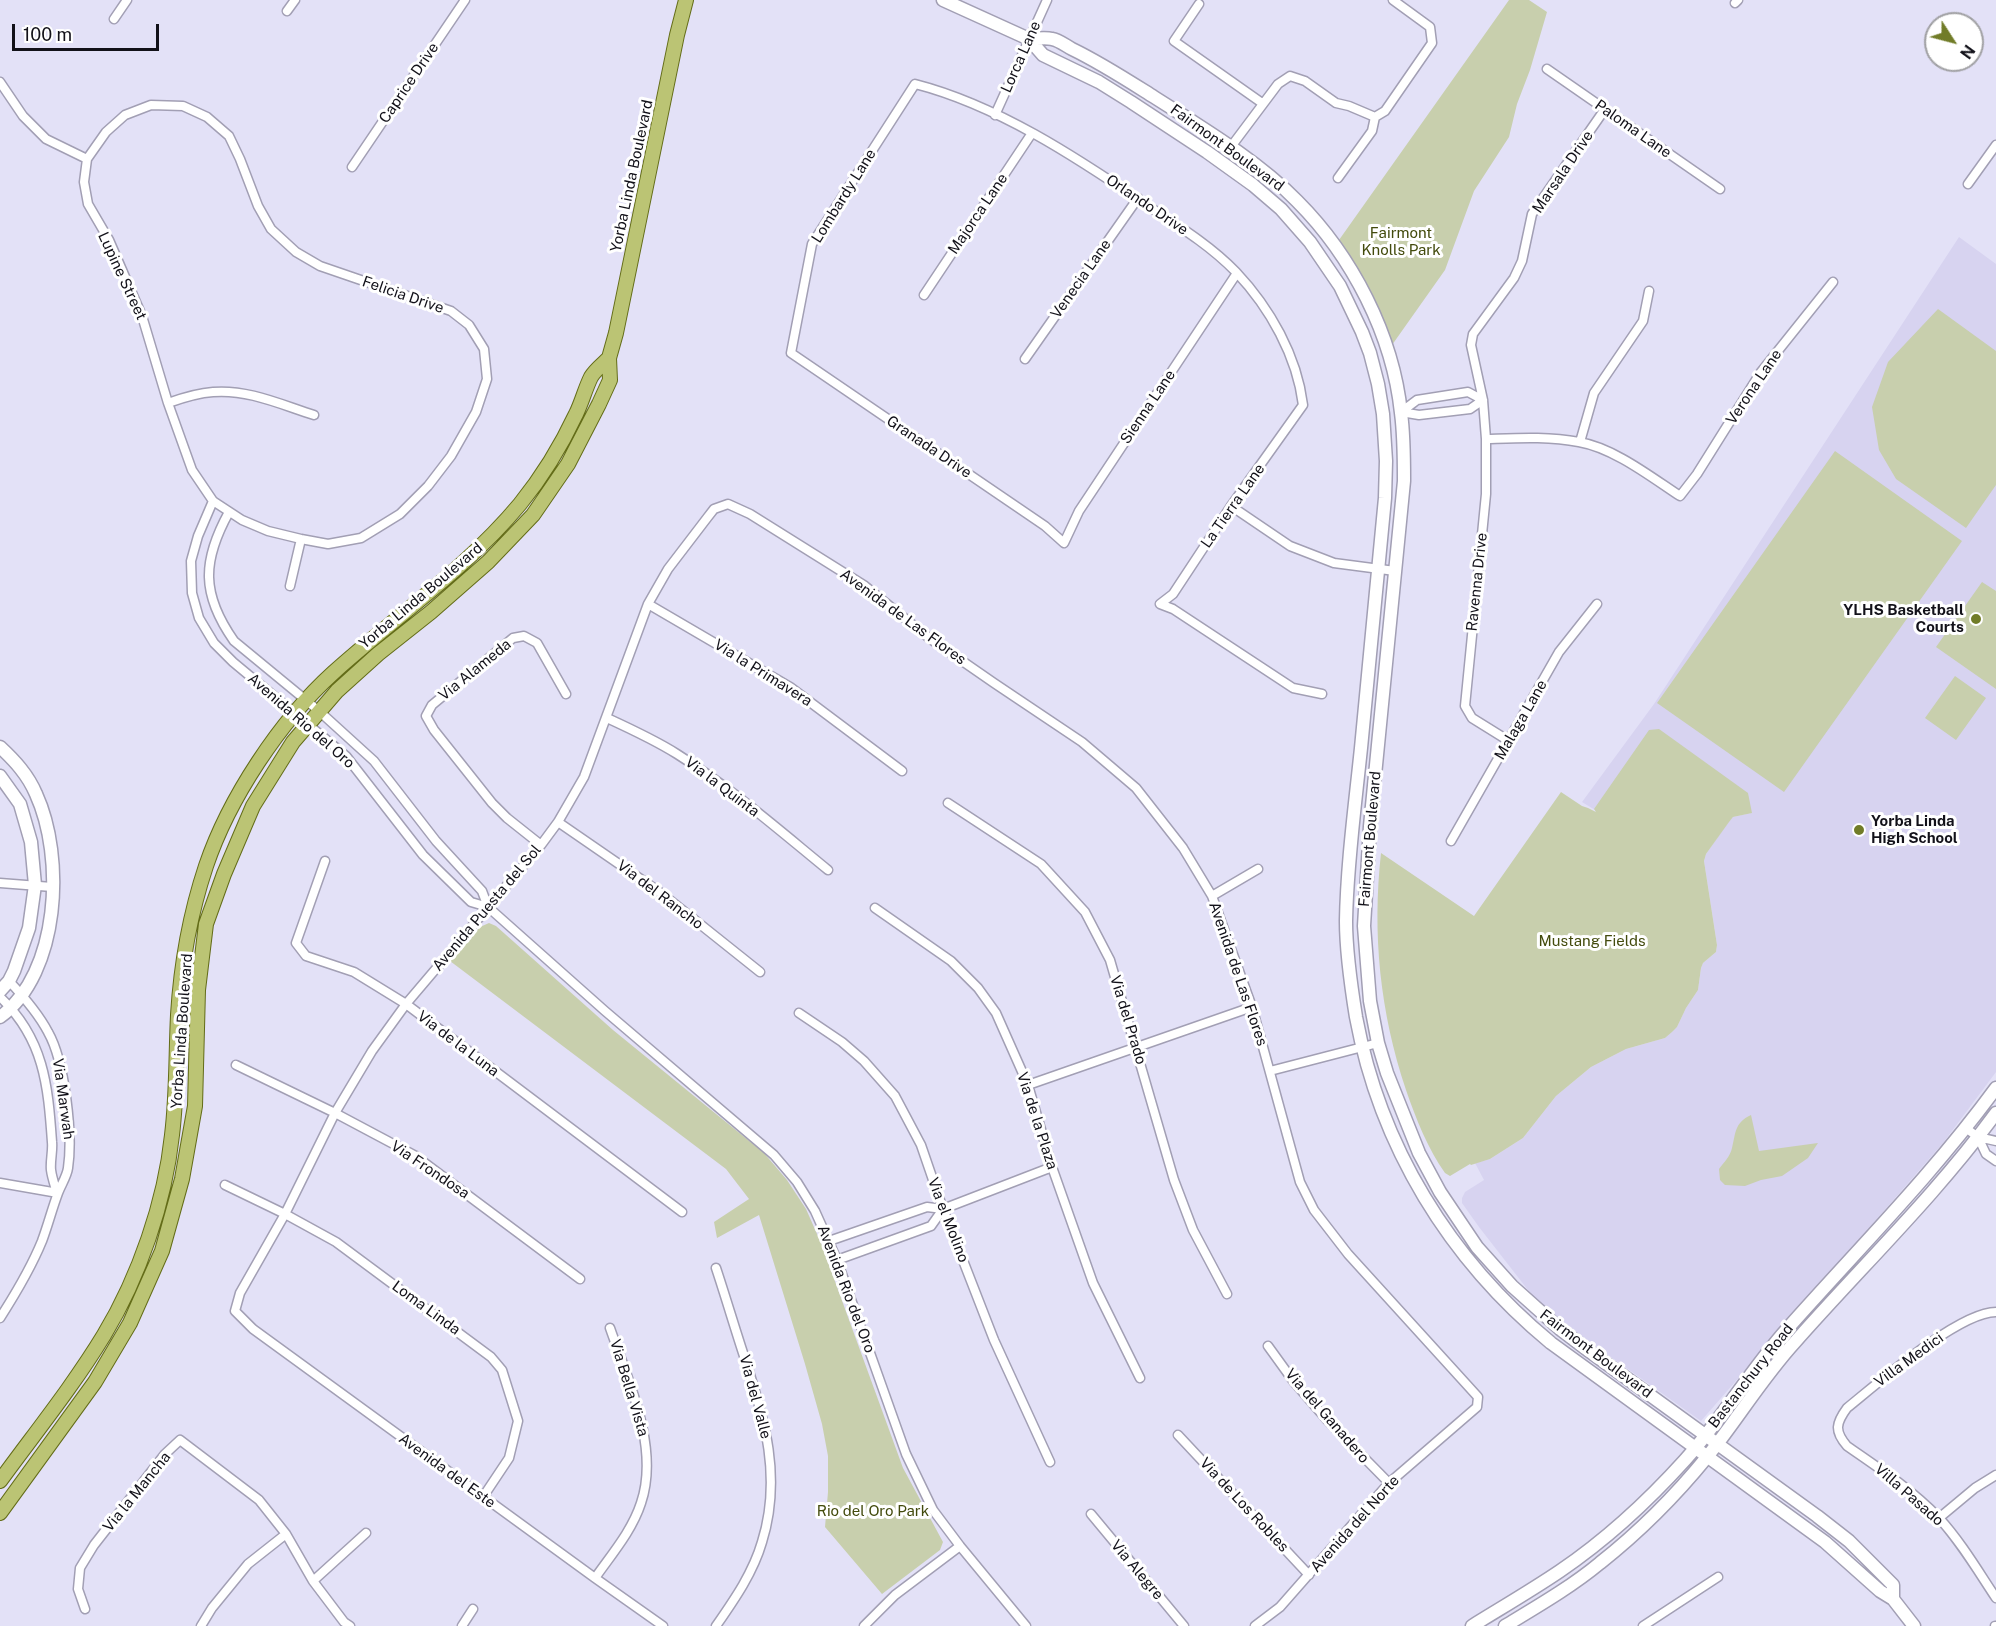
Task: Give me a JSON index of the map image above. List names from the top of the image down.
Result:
{
  "streets": {
    "main road": ["Fairmont Boulevard", "Yorba Linda Boulevard", "Bastanchury Road"],
    "street": [
      "Lorca Lane",
      "Caprice Drive",
      "Paloma Lane",
      "Marsala Drive",
      "Lombardy Lane",
      "Orlando Drive",
      "Majorca Lane",
      "Lupine Street",
      "Venecia Lane",
      "Felicia Drive",
      "Verona Lane",
      "Sienna Lane",
      "Granada Drive",
      "La Tierra Lane",
      "Ravenna Drive",
      "Avenida de Las Flores",
      "Via Alameda",
      "Via la Primavera",
      "Malaga Lane",
      "Avenida Rio del Oro",
      "Via la Quinta",
      "Via del Rancho",
      "Avenida Puesta del Sol",
      "Via del Prado",
      "Via de la Luna",
      "Via Marwah",
      "Via de la Plaza",
      "Via Frondosa",
      "Via el Molino",
      "Loma Linda",
      "Villa Medici",
      "Via Bella Vista",
      "Via del Valle",
      "Via del Ganadero",
      "Avenida del Este",
      "Via la Mancha",
      "Villa Pasado",
      "Via de Los Robles",
      "Avenida del Norte",
      "Via Alegre"
    ]
  },
  "crossings": [
    ["Lorca Lane", "Fairmont Boulevard"],
    ["Lorca Lane", "Orlando Drive"],
    ["Paloma Lane", "Marsala Drive"],
    ["Fairmont Boulevard", "Bastanchury Road"],
    ["Marsala Drive", "Ravenna Drive"],
    ["Yorba Linda Boulevard", "Avenida Rio del Oro"],
    ["Lombardy Lane", "Orlando Drive"],
    ["Lombardy Lane", "Granada Drive"],
    ["Orlando Drive", "Majorca Lane"],
    ["Orlando Drive", "Venecia Lane"],
    ["Orlando Drive", "Sienna Lane"],
    ["Orlando Drive", "La Tierra Lane"],
    ["Lupine Street", "Felicia Drive"],
    ["Lupine Street", "Avenida Rio del Oro"],
    ["Felicia Drive", "Avenida Rio del Oro"],
    ["Sienna Lane", "Granada Drive"],
    ["Ravenna Drive", "Malaga Lane"],
    ["Avenida de Las Flores", "Avenida Puesta del Sol"],
    ["Avenida de Las Flores", "Avenida del Norte"],
    ["Via Alameda", "Avenida Puesta del Sol"],
    ["Via la Primavera", "Avenida Puesta del Sol"],
    ["Avenida Rio del Oro", "Avenida Puesta del Sol"],
    ["Via la Quinta", "Avenida Puesta del Sol"],
    ["Via del Rancho", "Avenida Puesta del Sol"],
    ["Avenida Puesta del Sol", "Via de la Luna"],
    ["Avenida Puesta del Sol", "Via Frondosa"],
    ["Avenida Puesta del Sol", "Loma Linda"],
    ["Avenida Puesta del Sol", "Avenida del Este"],
    ["Loma Linda", "Avenida del Este"],
    ["Villa Medici", "Villa Pasado"],
    ["Via Bella Vista", "Avenida del Este"],
    ["Via del Ganadero", "Avenida del Norte"],
    ["Via de Los Robles", "Avenida del Norte"]
  ],
  "parks": ["Fairmont Knolls Park", "Mustang Fields", "Rio del Oro Park"],
  "places": ["YLHS Basketball Courts", "Yorba Linda High School"],
  "scale_bar": "100 m",
  "north": "bottom right"
}
